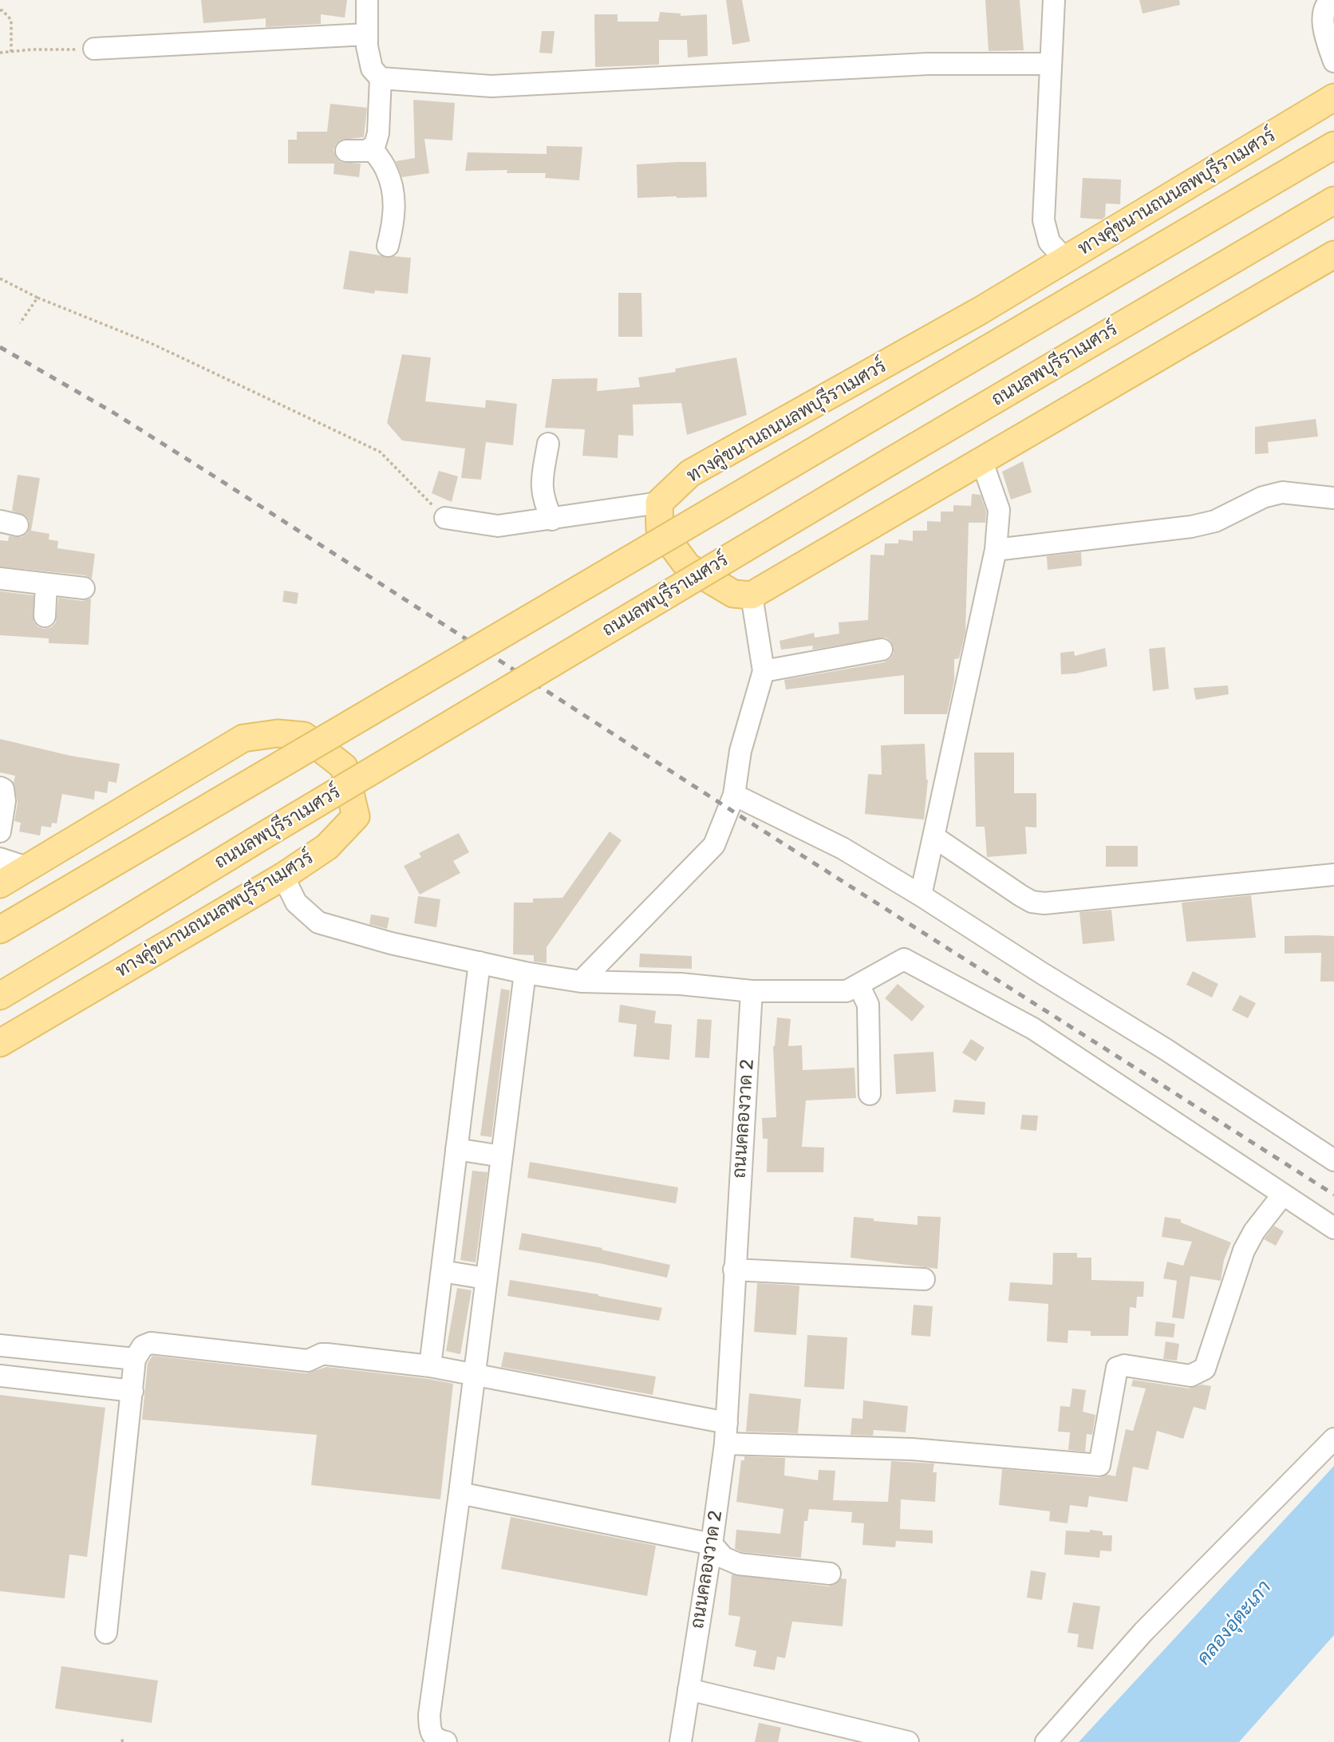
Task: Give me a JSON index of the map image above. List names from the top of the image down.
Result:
{
  "streets": {
    "main road": ["ทางคู่ขนานถนนลพบุรีราเมศวร์", "ถนนลพบุรีราเมศวร์"],
    "street": ["ถนนคลองวาด 2"]
  },
  "water": ["คลองอุ่ตะเภา"]
}
